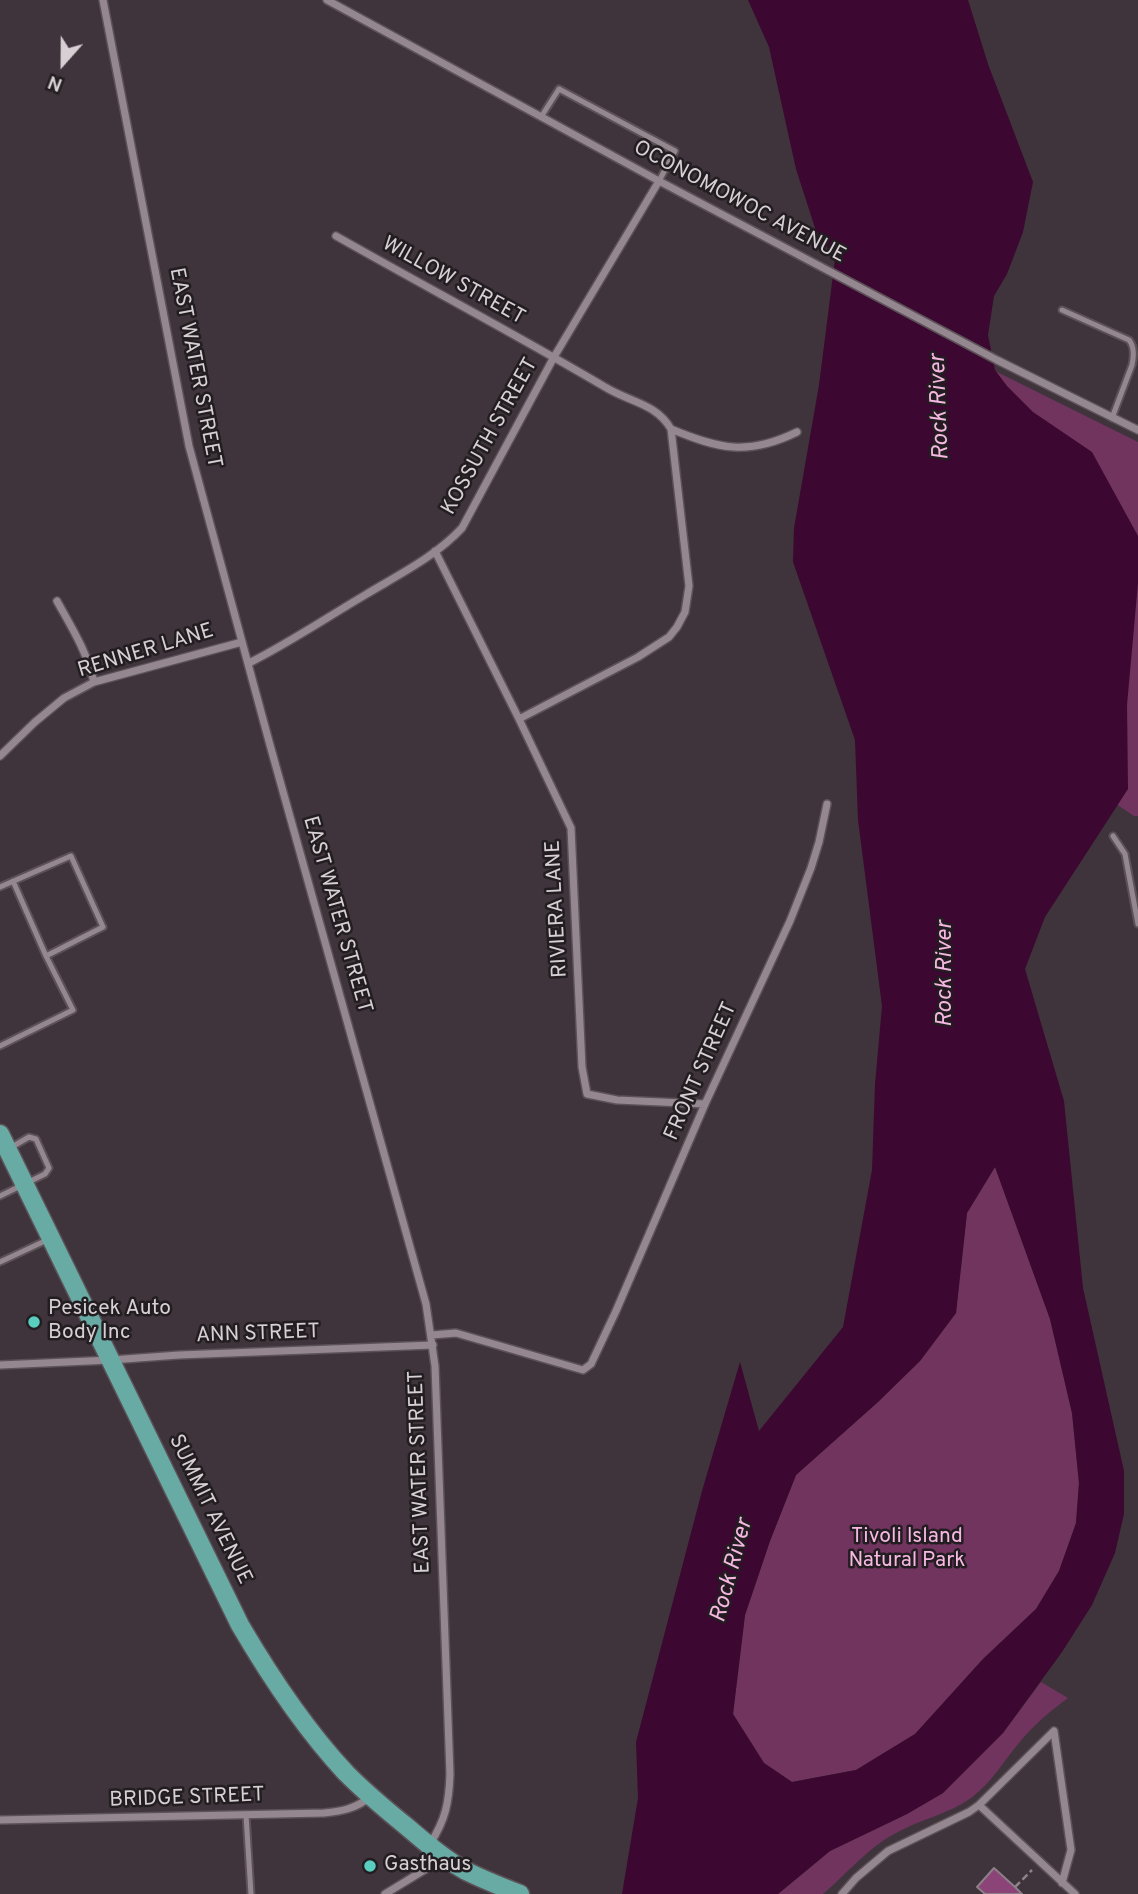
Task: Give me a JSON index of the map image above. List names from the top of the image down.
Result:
{
  "streets": {
    "main road": ["SUMMIT AVENUE"],
    "street": [
      "OCONOMOWOC AVENUE",
      "WILLOW STREET",
      "EAST WATER STREET",
      "KOSSUTH STREET",
      "RENNER LANE",
      "RIVIERA LANE",
      "FRONT STREET",
      "ANN STREET",
      "BRIDGE STREET"
    ]
  },
  "crossings": [
    ["OCONOMOWOC AVENUE", "KOSSUTH STREET"],
    ["WILLOW STREET", "KOSSUTH STREET"],
    ["EAST WATER STREET", "KOSSUTH STREET"],
    ["EAST WATER STREET", "RENNER LANE"],
    ["EAST WATER STREET", "FRONT STREET"],
    ["EAST WATER STREET", "ANN STREET"],
    ["EAST WATER STREET", "SUMMIT AVENUE"],
    ["KOSSUTH STREET", "RIVIERA LANE"],
    ["RIVIERA LANE", "FRONT STREET"],
    ["ANN STREET", "SUMMIT AVENUE"],
    ["SUMMIT AVENUE", "BRIDGE STREET"]
  ],
  "water": ["Rock River"],
  "parks": ["Tivoli Island Natural Park"],
  "places": ["Pesicek Auto Body Inc", "Gasthaus"],
  "north": "bottom"
}
